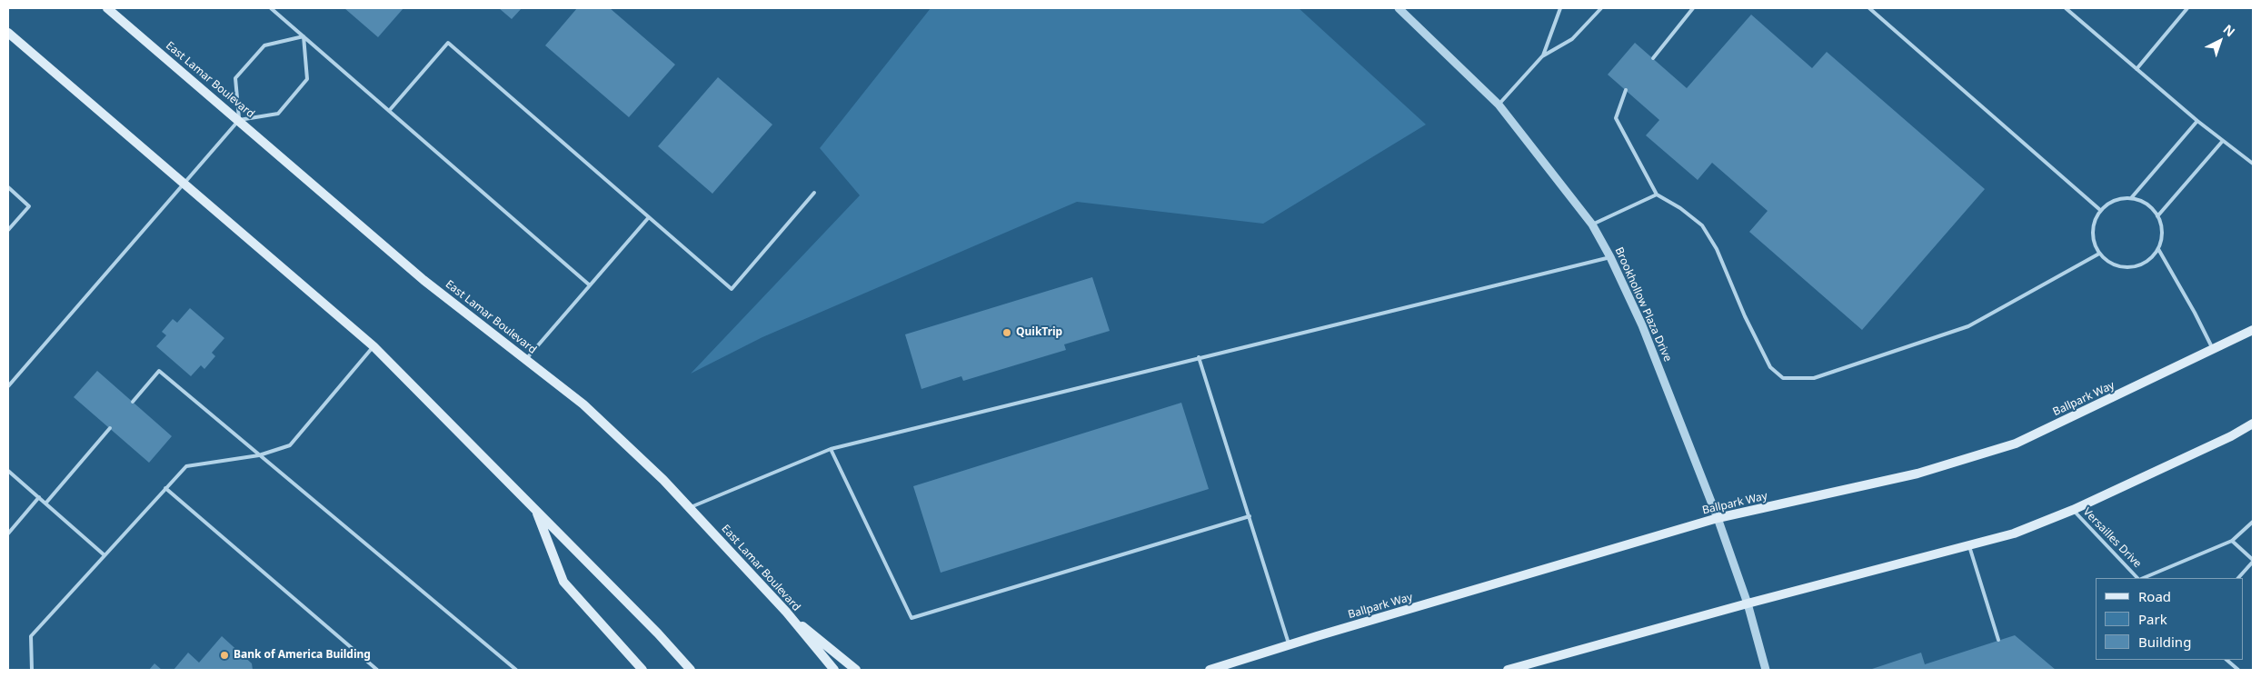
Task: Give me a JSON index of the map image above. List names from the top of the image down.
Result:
{
  "streets": {
    "main road": ["East Lamar Boulevard", "Ballpark Way"],
    "street": ["Brookhollow Plaza Drive"],
    "lane": ["Versailles Drive"]
  },
  "crossings": [
    ["Brookhollow Plaza Drive", "Ballpark Way"]
  ],
  "places": ["QuikTrip", "Bank of America Building"],
  "legend": ["Road", "Park", "Building"],
  "north": "top right"
}
